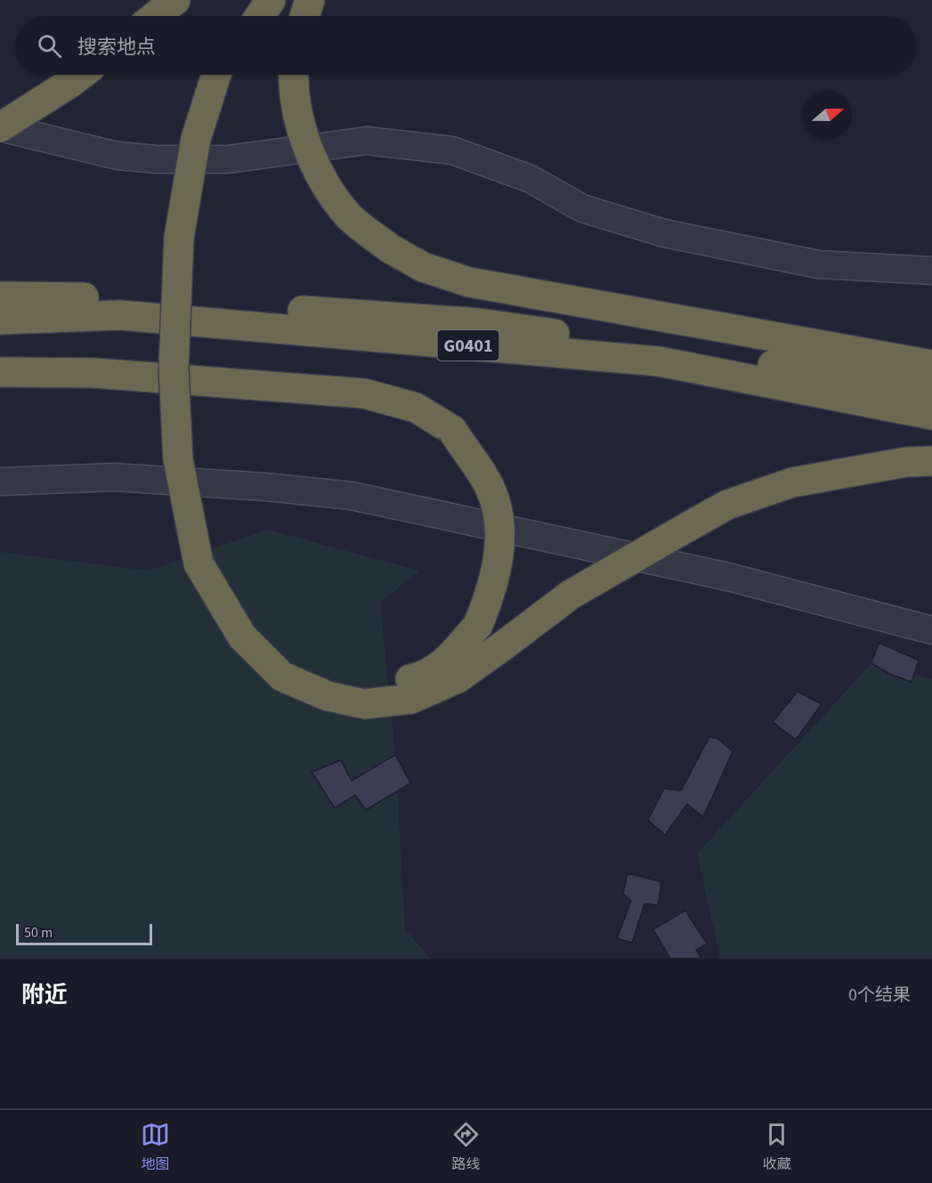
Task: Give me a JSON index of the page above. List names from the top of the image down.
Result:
{
  "streets": {
    "highway": ["G0401"]
  },
  "scale_bar": "50 m",
  "north": "right",
  "page": {
    "search": "搜索地点",
    "scale": "50 m",
    "heading": ["附近", "0个结果"],
    "nav": ["地图", "路线", "收藏"]
  }
}
